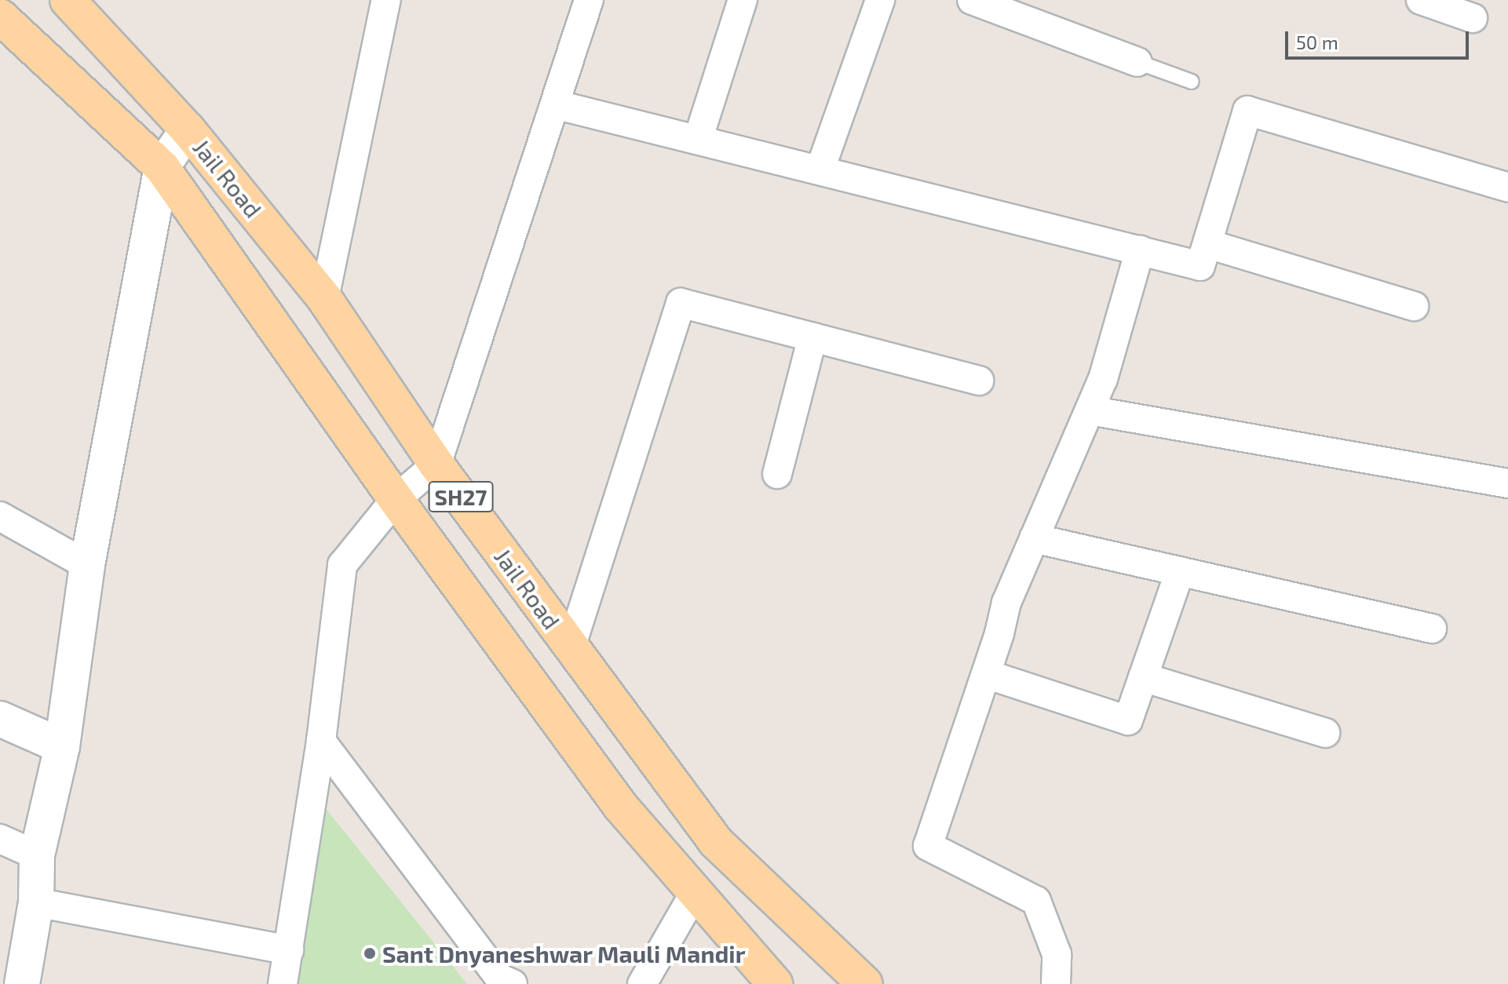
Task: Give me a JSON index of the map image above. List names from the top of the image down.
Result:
{
  "streets": {
    "main road": ["Jail Road", "SH27"]
  },
  "places": ["Sant Dnyaneshwar Mauli Mandir"],
  "scale_bar": "50 m"
}
